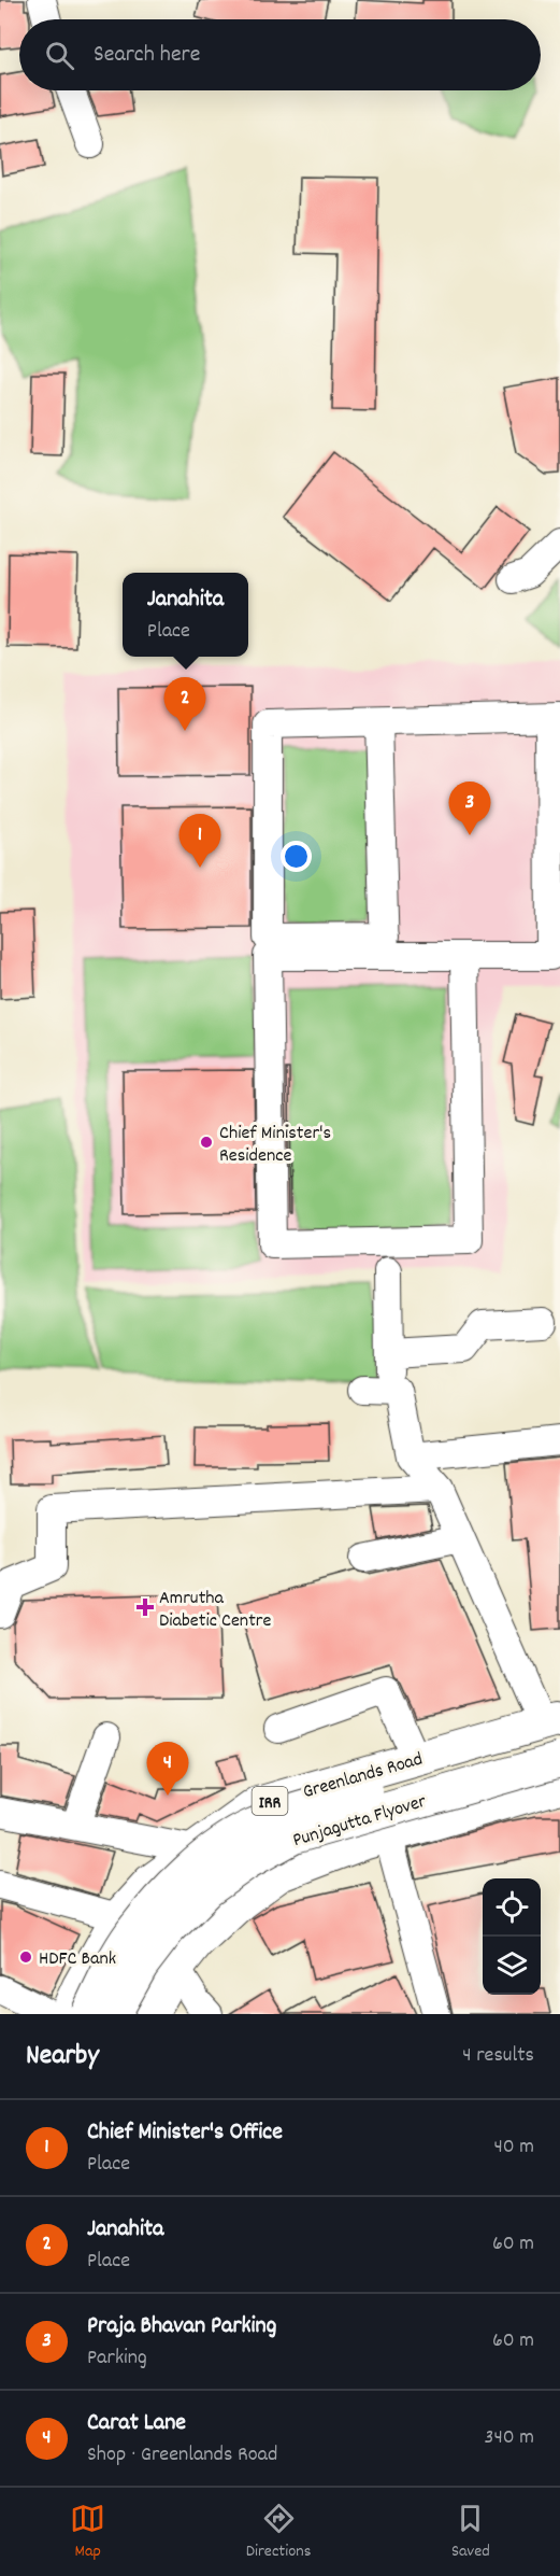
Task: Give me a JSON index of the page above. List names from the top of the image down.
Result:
{
  "streets": {
    "main road": ["Greenlands Road", "IRR", "Punjagutta Flyover"]
  },
  "crossings": [
    ["Greenlands Road", "Punjagutta Flyover"]
  ],
  "places": {
    "other": ["Chief Minister's Residence", "HDFC Bank"],
    "health": ["Amrutha Diabetic Centre"]
  },
  "page": {
    "search": "Search here",
    "popup": ["Janahita", "Place"],
    "pins": [
      "2",
      "3",
      "1",
      "4"
    ],
    "heading": ["Nearby", "4 results"],
    "list": [
      {
        "mark": "1",
        "name": "Chief Minister's Office",
        "note": "Place",
        "value": "40 m"
      },
      {
        "mark": "2",
        "name": "Janahita",
        "note": "Place",
        "value": "60 m"
      },
      {
        "mark": "3",
        "name": "Praja Bhavan Parking",
        "note": "Parking",
        "value": "60 m"
      },
      {
        "mark": "4",
        "name": "Carat Lane",
        "note": "Shop · Greenlands Road",
        "value": "340 m"
      }
    ],
    "nav": ["Map", "Directions", "Saved"]
  }
}
